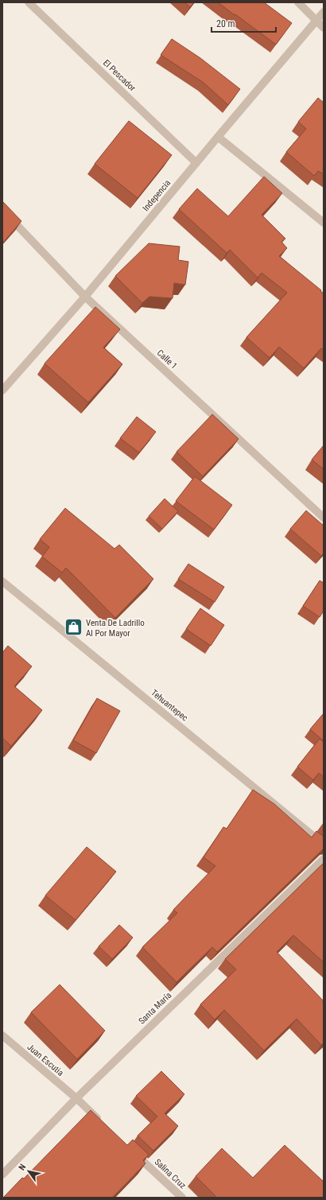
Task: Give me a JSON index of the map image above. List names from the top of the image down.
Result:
{
  "streets": {
    "street": [
      "El Pescador",
      "Indepencia",
      "Calle 1",
      "Tehuantepec",
      "Santa María",
      "Juan Escutia",
      "Salina Cruz"
    ]
  },
  "crossings": [
    ["El Pescador", "Indepencia"],
    ["Indepencia", "Calle 1"],
    ["Santa María", "Juan Escutia"]
  ],
  "places": {
    "shop": ["Venta De Ladrillo Al Por Mayor"]
  },
  "scale_bar": "20 m",
  "north": "top left"
}
